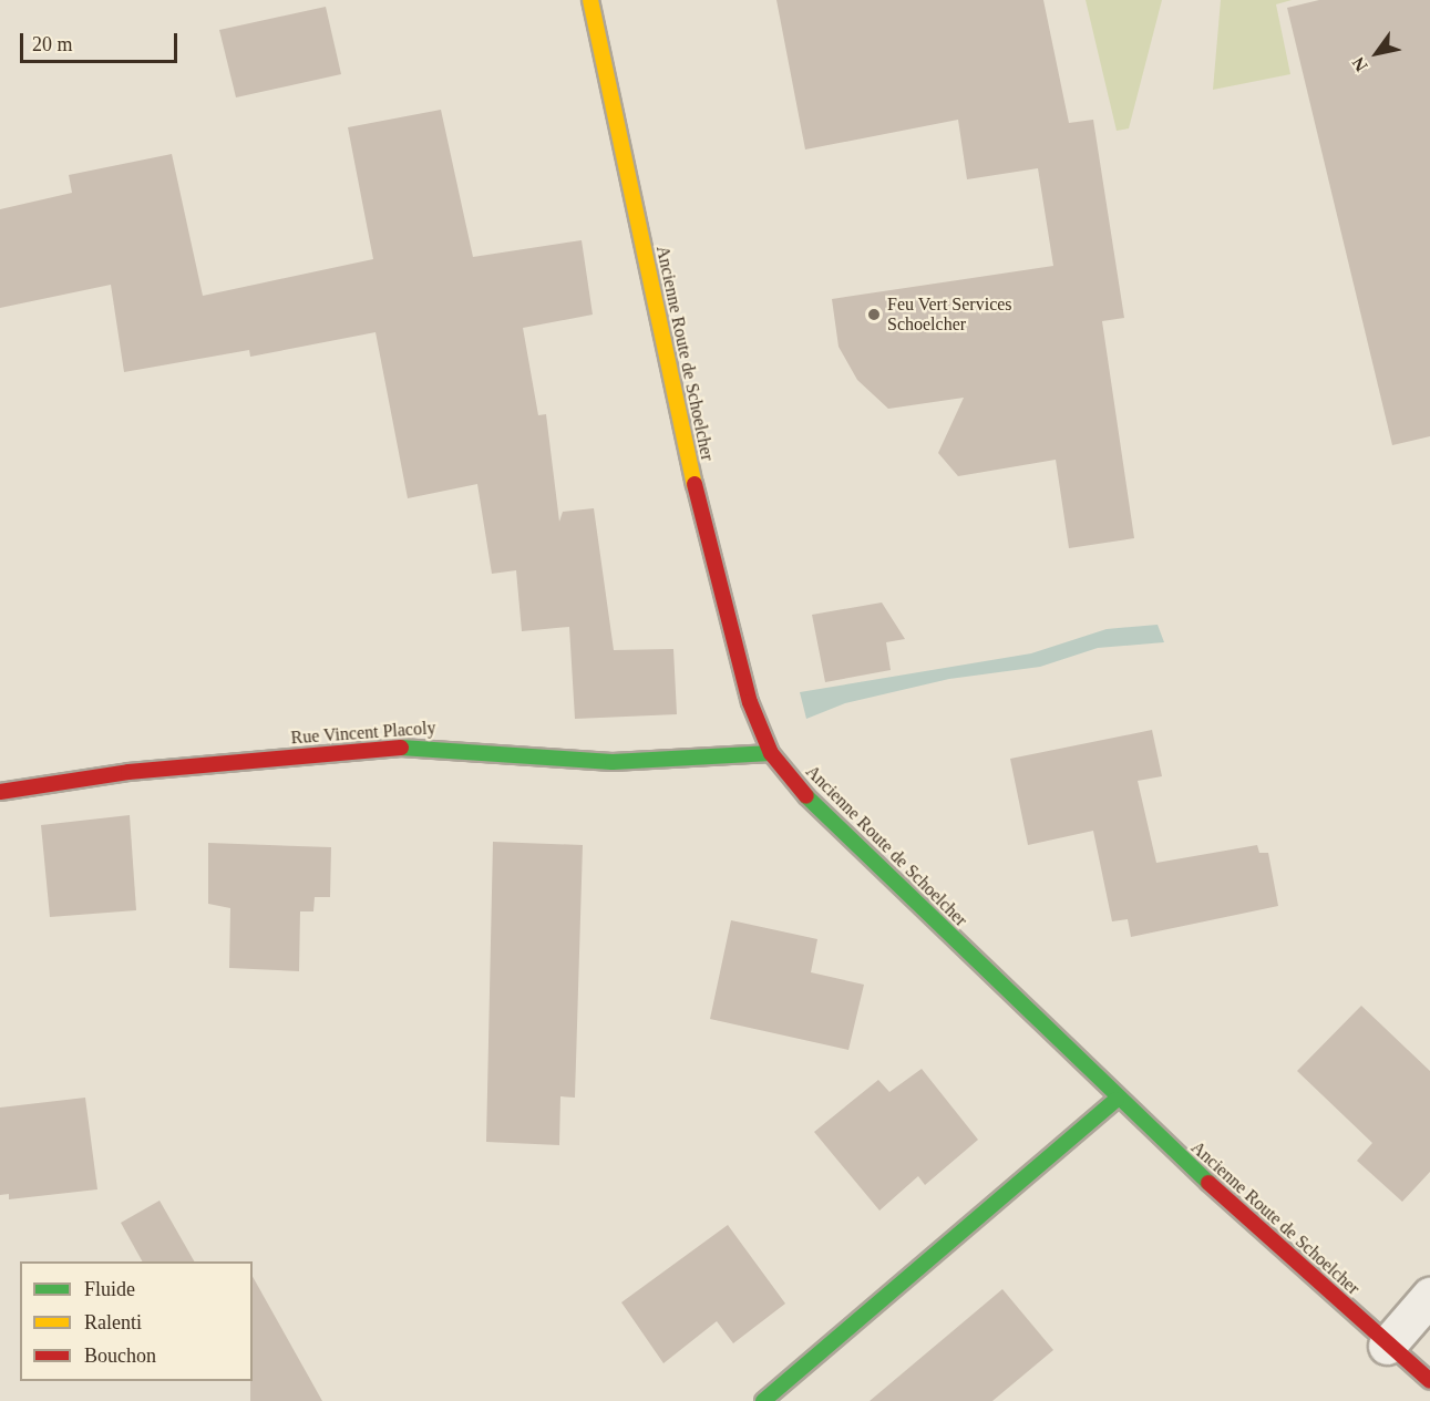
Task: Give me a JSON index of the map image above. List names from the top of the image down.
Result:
{
  "streets": {
    "main road": ["Ancienne Route de Schoelcher", "Rue Vincent Placoly"]
  },
  "crossings": [
    ["Ancienne Route de Schoelcher", "Rue Vincent Placoly"]
  ],
  "places": ["Feu Vert Services Schoelcher"],
  "legend": ["Fluide", "Ralenti", "Bouchon"],
  "scale_bar": "20 m",
  "north": "bottom left"
}
